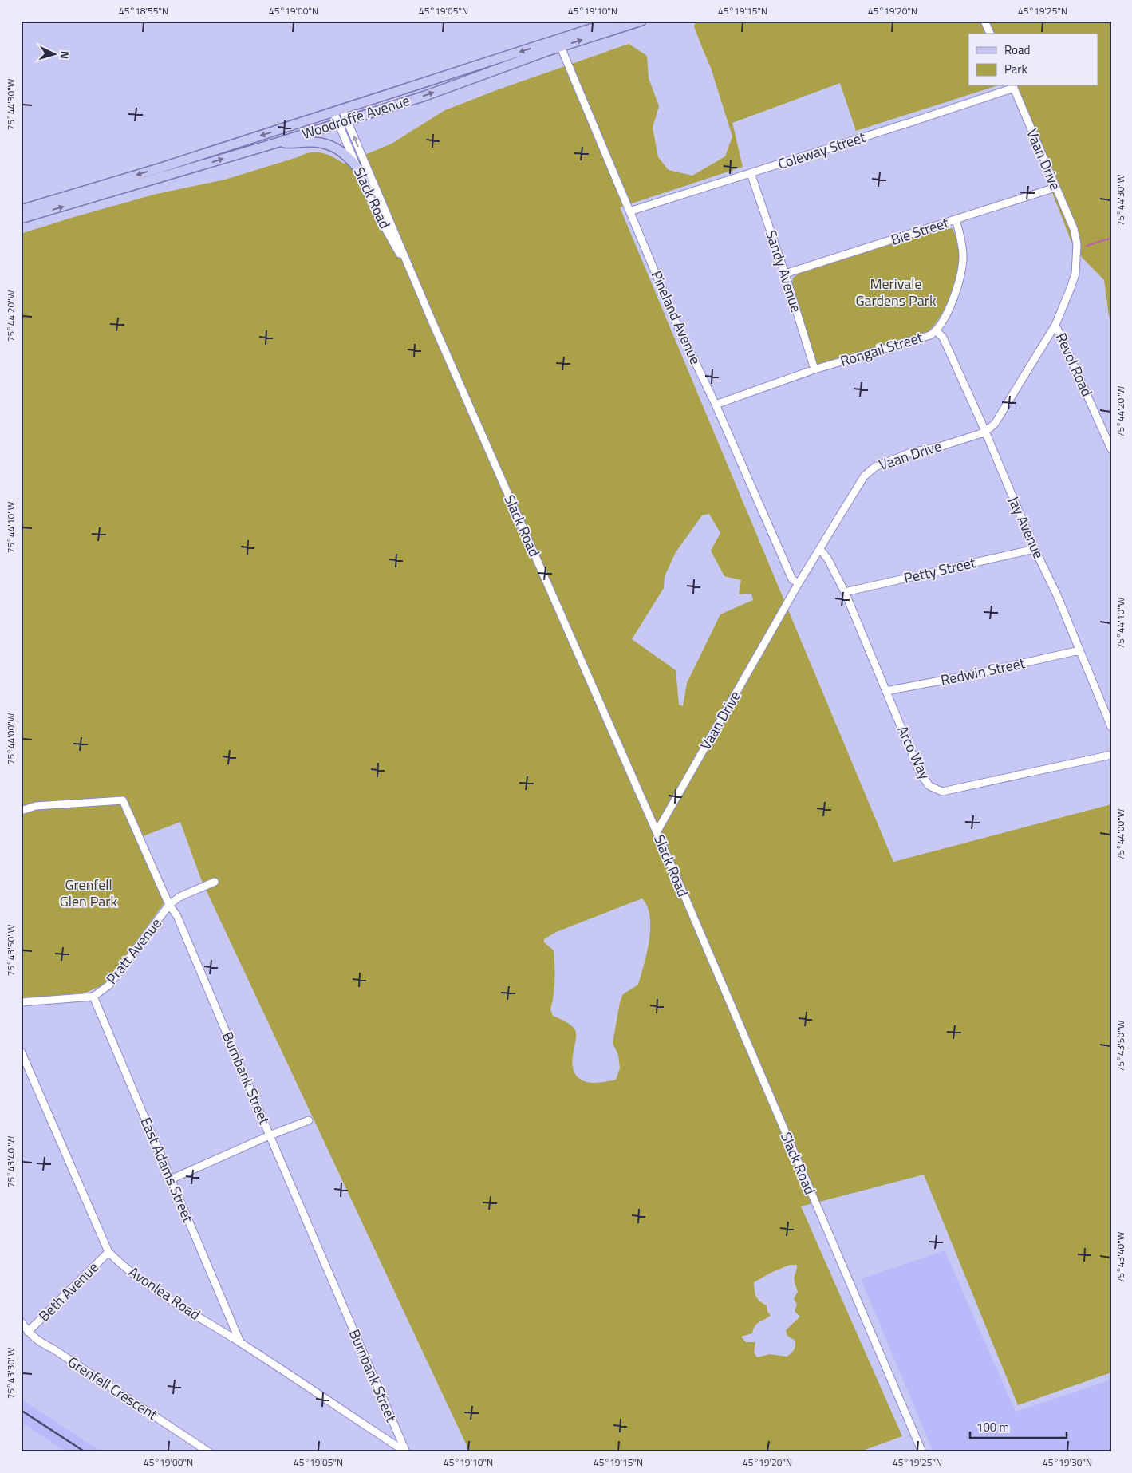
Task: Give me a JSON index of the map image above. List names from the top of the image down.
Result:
{
  "streets": {
    "main road": ["Woodroffe Avenue"],
    "street": [
      "Coleway Street",
      "Vaan Drive",
      "Slack Road",
      "Bie Street",
      "Sandy Avenue",
      "Pineland Avenue",
      "Rongail Street",
      "Revol Road",
      "Jay Avenue",
      "Petty Street",
      "Redwin Street",
      "Arco Way",
      "Pratt Avenue",
      "Burnbank Street",
      "East Adams Street",
      "Beth Avenue",
      "Avonlea Road",
      "Grenfell Crescent"
    ]
  },
  "crossings": [
    ["Woodroffe Avenue", "Slack Road"],
    ["Woodroffe Avenue", "Pineland Avenue"],
    ["Coleway Street", "Vaan Drive"],
    ["Coleway Street", "Sandy Avenue"],
    ["Coleway Street", "Pineland Avenue"],
    ["Vaan Drive", "Slack Road"],
    ["Vaan Drive", "Bie Street"],
    ["Vaan Drive", "Pineland Avenue"],
    ["Vaan Drive", "Revol Road"],
    ["Vaan Drive", "Jay Avenue"],
    ["Vaan Drive", "Arco Way"],
    ["Bie Street", "Sandy Avenue"],
    ["Bie Street", "Rongail Street"],
    ["Sandy Avenue", "Rongail Street"],
    ["Pineland Avenue", "Rongail Street"],
    ["Rongail Street", "Jay Avenue"],
    ["Jay Avenue", "Petty Street"],
    ["Jay Avenue", "Redwin Street"],
    ["Petty Street", "Arco Way"],
    ["Redwin Street", "Arco Way"],
    ["Pratt Avenue", "Burnbank Street"],
    ["Pratt Avenue", "East Adams Street"],
    ["Burnbank Street", "Avonlea Road"],
    ["East Adams Street", "Avonlea Road"],
    ["Beth Avenue", "Avonlea Road"],
    ["Beth Avenue", "Grenfell Crescent"]
  ],
  "parks": ["Merivale Gardens Park", "Grenfell Glen Park"],
  "legend": ["Road", "Park"],
  "scale_bar": "100 m",
  "north": "right",
  "coordinates": [
    "45°18'55\"N",
    "45°19'00\"N",
    "45°19'05\"N",
    "45°19'10\"N",
    "45°19'15\"N",
    "45°19'20\"N",
    "45°19'25\"N",
    "75°44'30\"W",
    "75°44'20\"W",
    "75°44'10\"W",
    "75°44'00\"W",
    "75°43'50\"W",
    "75°43'40\"W",
    "75°43'30\"W",
    "45°19'30\"N"
  ]
}
